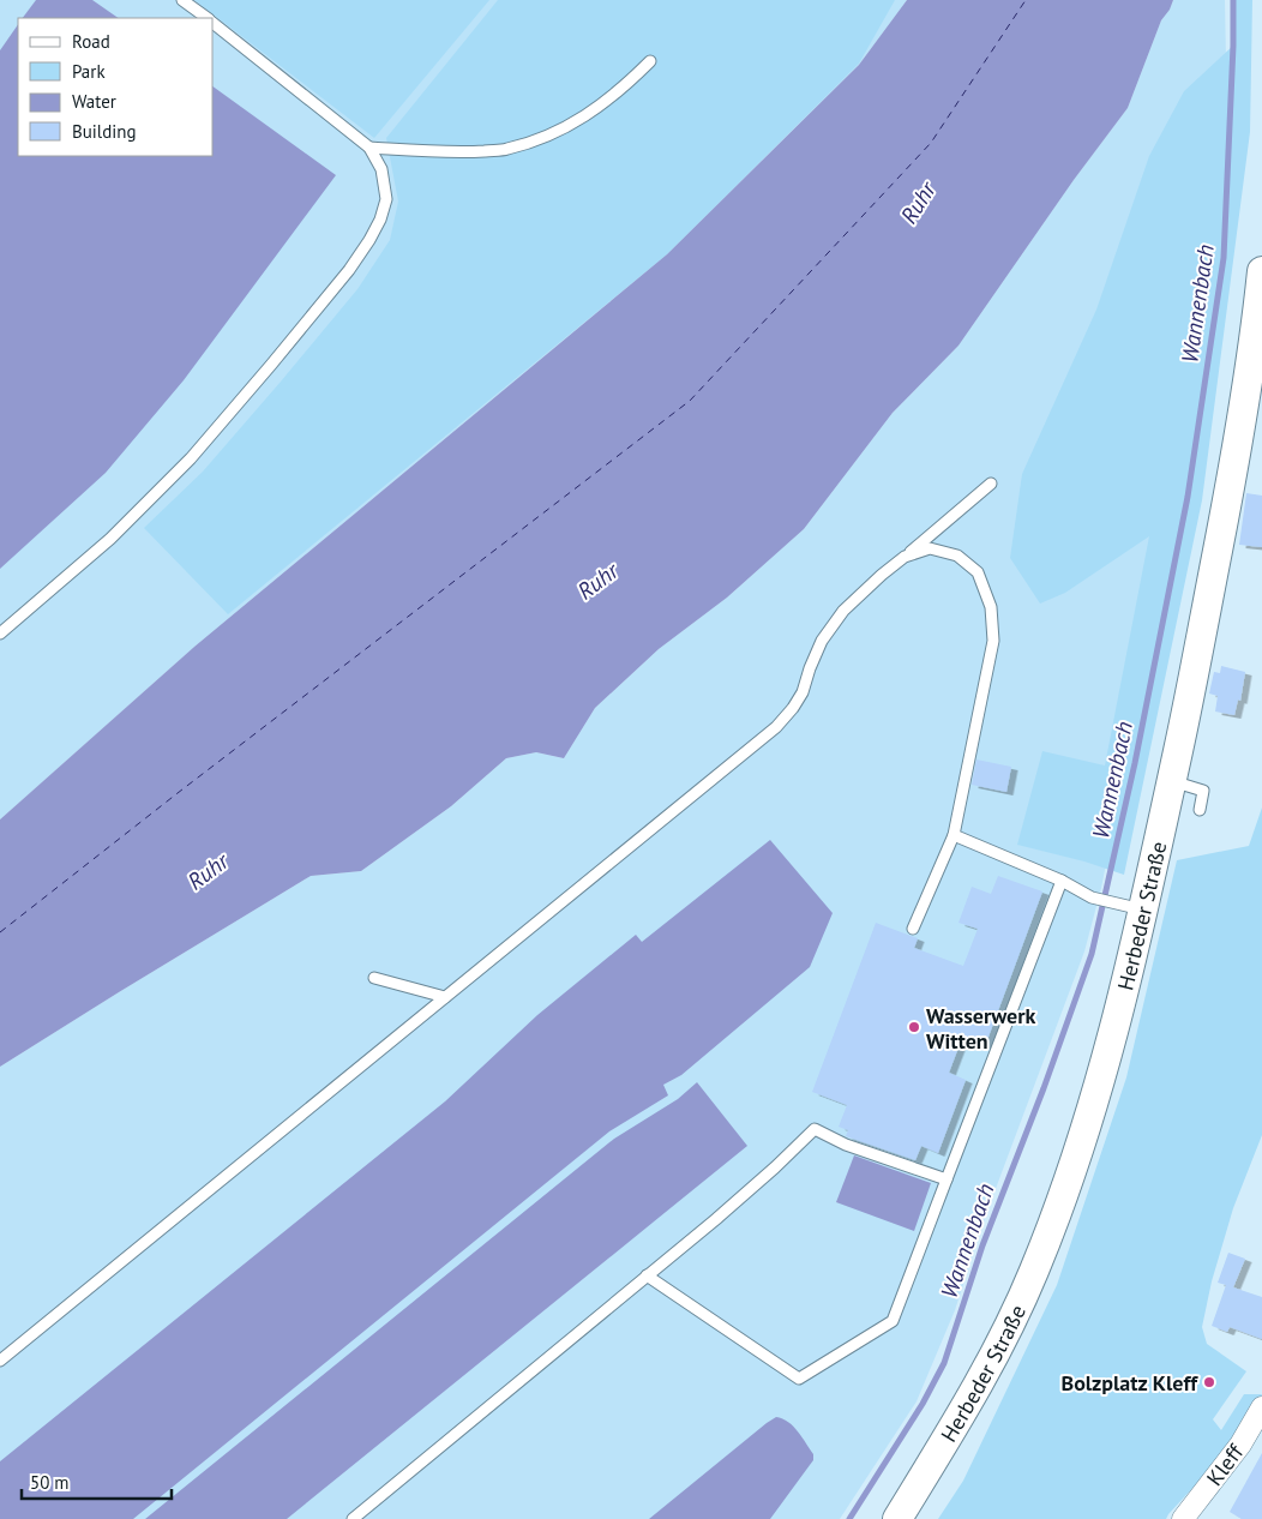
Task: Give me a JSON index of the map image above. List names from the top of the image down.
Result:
{
  "streets": {
    "main road": ["Herbeder Straße"],
    "street": ["Kleff"]
  },
  "water": ["Ruhr", "Wannenbach"],
  "places": ["Wasserwerk Witten", "Bolzplatz Kleff"],
  "legend": [
    "Road",
    "Park",
    "Water",
    "Building"
  ],
  "scale_bar": "50 m"
}
